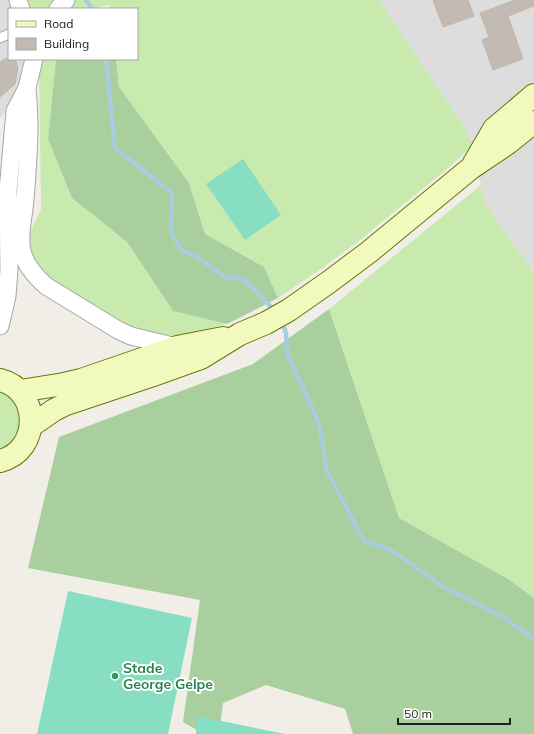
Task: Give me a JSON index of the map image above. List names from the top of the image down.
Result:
{
  "places": ["Stade George Gelpe"],
  "legend": ["Road", "Building"],
  "scale_bar": "50 m"
}
